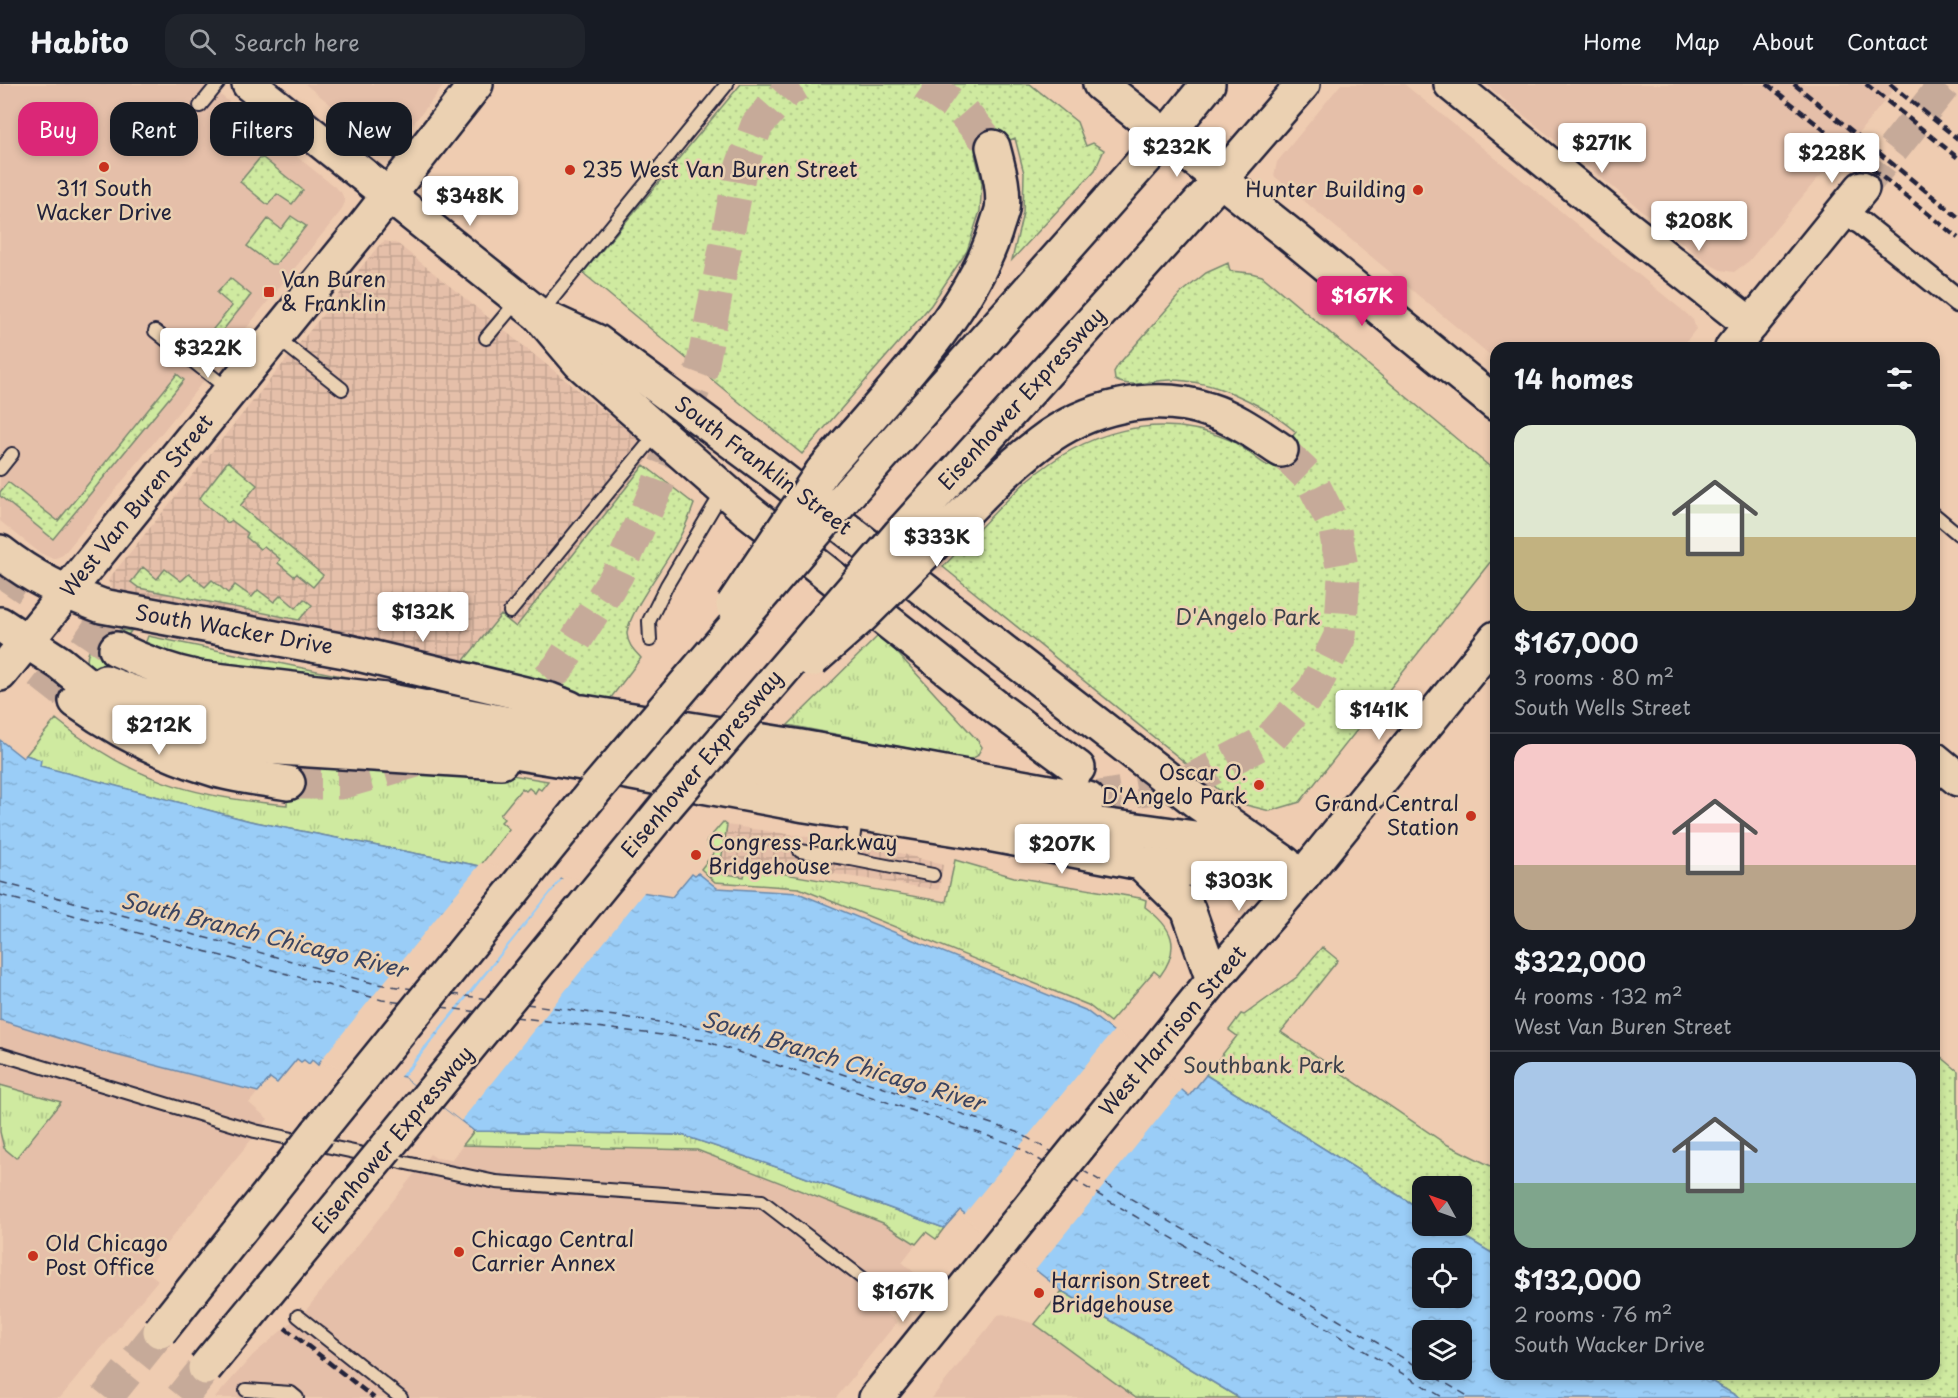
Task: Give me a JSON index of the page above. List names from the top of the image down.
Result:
{
  "streets": {
    "main road": [
      "Eisenhower Expressway",
      "South Franklin Street",
      "West Van Buren Street",
      "South Wacker Drive",
      "West Harrison Street"
    ]
  },
  "crossings": [
    ["South Franklin Street", "West Van Buren Street"],
    ["South Franklin Street", "West Harrison Street"],
    ["West Van Buren Street", "South Wacker Drive"]
  ],
  "water": ["South Branch Chicago River"],
  "parks": ["D'Angelo Park", "Southbank Park"],
  "places": {
    "other": [
      "311 South Wacker Drive",
      "235 West Van Buren Street",
      "Hunter Building",
      "Oscar O. D'Angelo Park",
      "Grand Central Station",
      "Congress Parkway Bridgehouse",
      "Chicago Central Carrier Annex",
      "Old Chicago Post Office",
      "Harrison Street Bridgehouse"
    ],
    "transit": ["Van Buren & Franklin"]
  },
  "north": "top left",
  "page": {
    "header": "Habito",
    "search": "Search here",
    "nav": [
      "Home",
      "Map",
      "About",
      "Contact"
    ],
    "chip": [
      "Buy",
      "Rent",
      "Filters",
      "New"
    ],
    "price": [
      "$271K",
      "$232K",
      "$228K",
      "$348K",
      "$208K",
      "$167K",
      "$322K",
      "$333K",
      "$132K",
      "$141K",
      "$212K",
      "$207K",
      "$303K",
      "$167K"
    ],
    "heading": "14 homes",
    "list": [
      {
        "name": "$167,000",
        "note": "3 rooms · 80 m² · South Wells Street"
      },
      {
        "name": "$322,000",
        "note": "4 rooms · 132 m² · West Van Buren Street"
      },
      {
        "name": "$132,000",
        "note": "2 rooms · 76 m² · South Wacker Drive"
      }
    ]
  }
}
